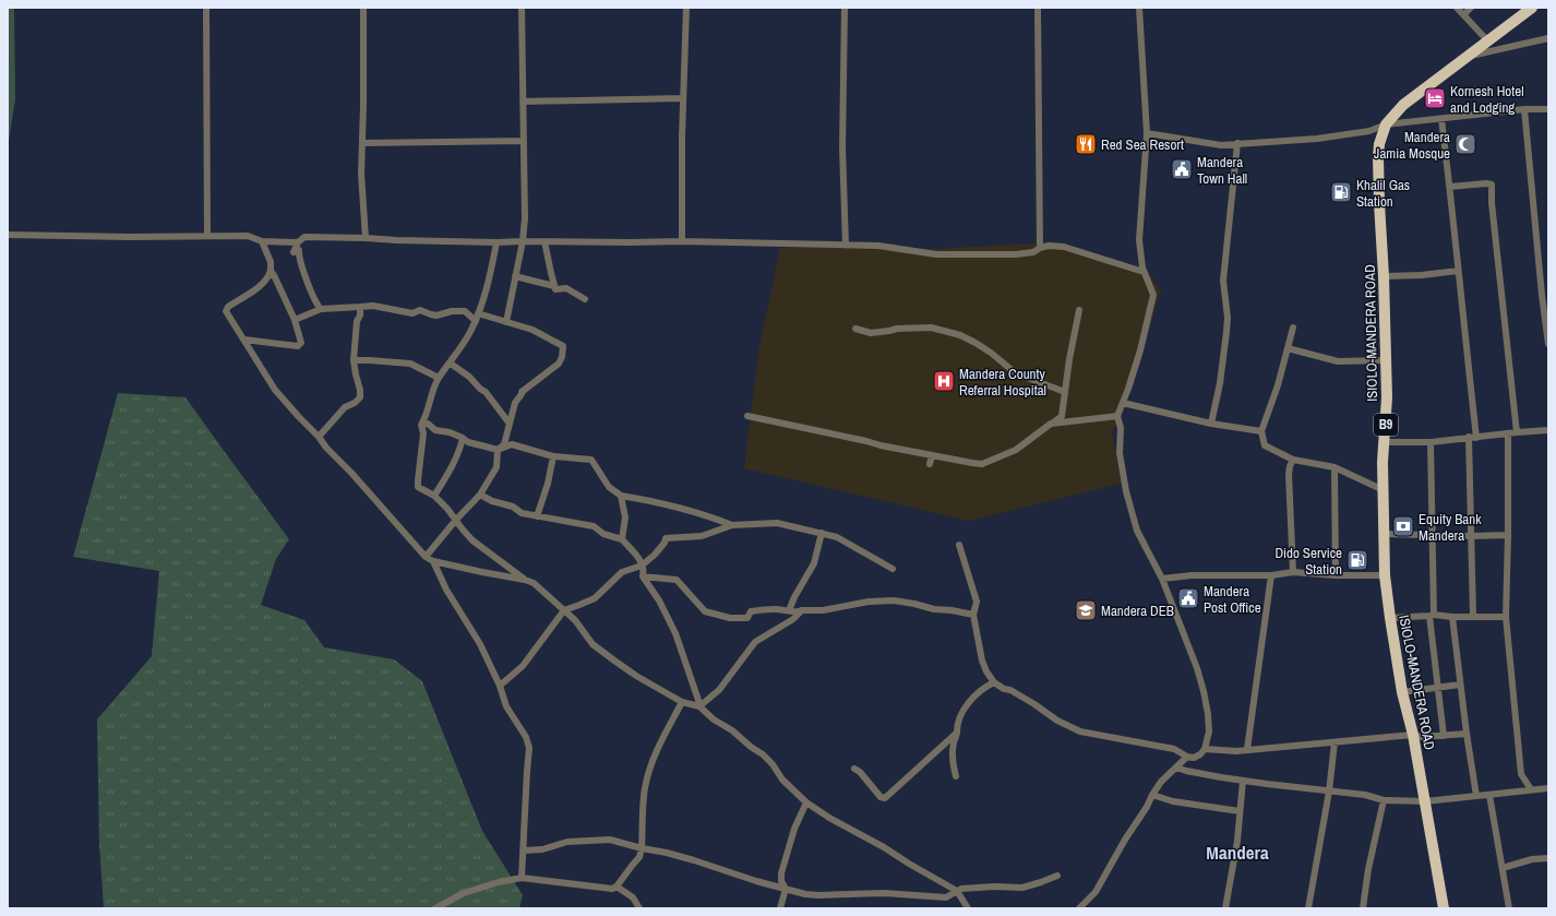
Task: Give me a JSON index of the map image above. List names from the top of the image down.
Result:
{
  "streets": {
    "highway": ["ISIOLO-MANDERA ROAD", "B9"]
  },
  "districts": ["Mandera"],
  "places": {
    "hotel": ["Kornesh Hotel and Lodging"],
    "restaurant": ["Red Sea Resort"],
    "mosque": ["Mandera Jamia Mosque"],
    "public building": ["Mandera Town Hall", "Mandera Post Office"],
    "fuel station": ["Khalil Gas Station", "Dido Service Station"],
    "hospital": ["Mandera County Referral Hospital"],
    "bank": ["Equity Bank Mandera"],
    "school or university": ["Mandera DEB"]
  }
}
